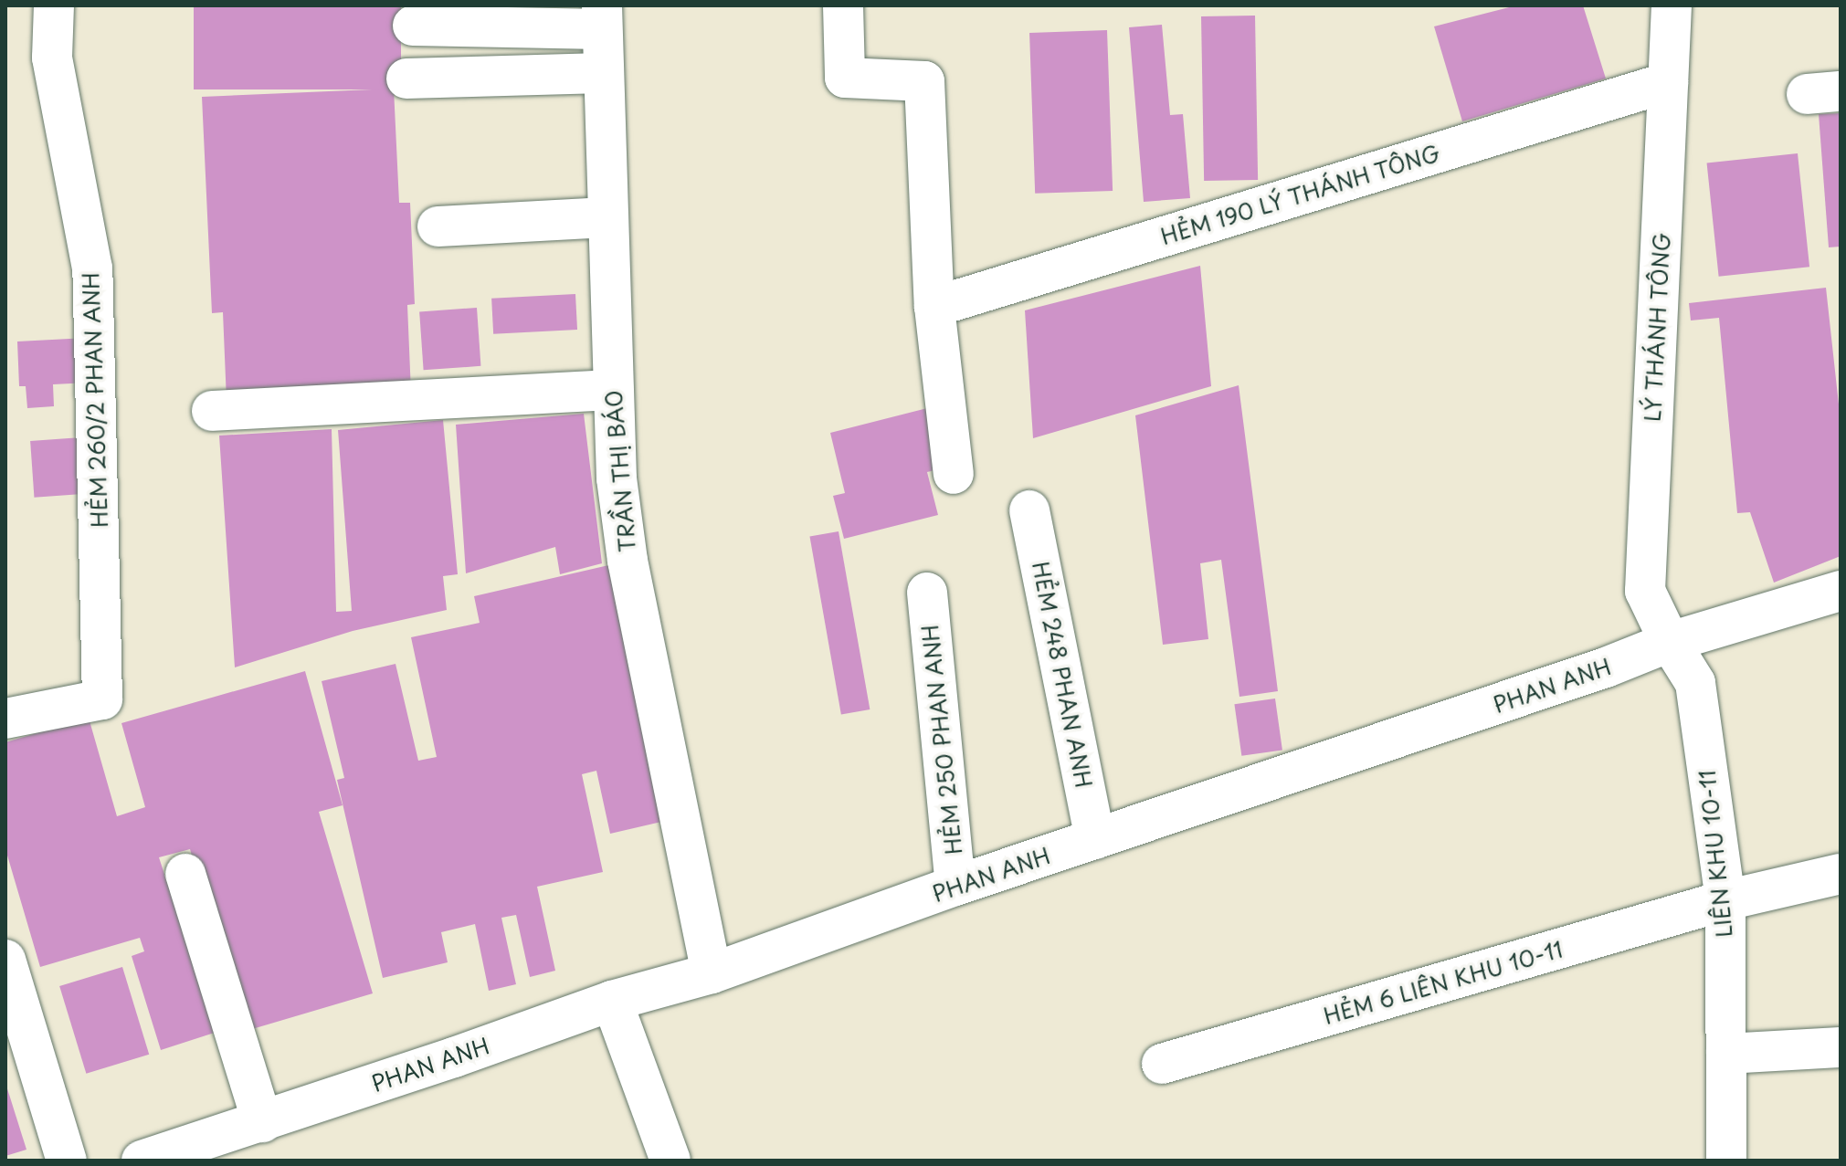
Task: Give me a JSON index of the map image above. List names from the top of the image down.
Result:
{
  "streets": {
    "street": [
      "HẺM 190 LÝ THÁNH TÔNG",
      "LÝ THÁNH TÔNG",
      "HẺM 260/2 PHAN ANH",
      "TRẦN THỊ BÁO",
      "HẺM 248 PHAN ANH",
      "PHAN ANH",
      "HẺM 250 PHAN ANH",
      "LIÊN KHU 10-11",
      "HẺM 6 LIÊN KHU 10-11"
    ]
  },
  "crossings": [
    ["HẺM 190 LÝ THÁNH TÔNG", "LÝ THÁNH TÔNG"],
    ["LÝ THÁNH TÔNG", "PHAN ANH"],
    ["LÝ THÁNH TÔNG", "LIÊN KHU 10-11"],
    ["TRẦN THỊ BÁO", "PHAN ANH"],
    ["HẺM 248 PHAN ANH", "PHAN ANH"],
    ["PHAN ANH", "HẺM 250 PHAN ANH"],
    ["PHAN ANH", "LIÊN KHU 10-11"],
    ["LIÊN KHU 10-11", "HẺM 6 LIÊN KHU 10-11"]
  ]
}
